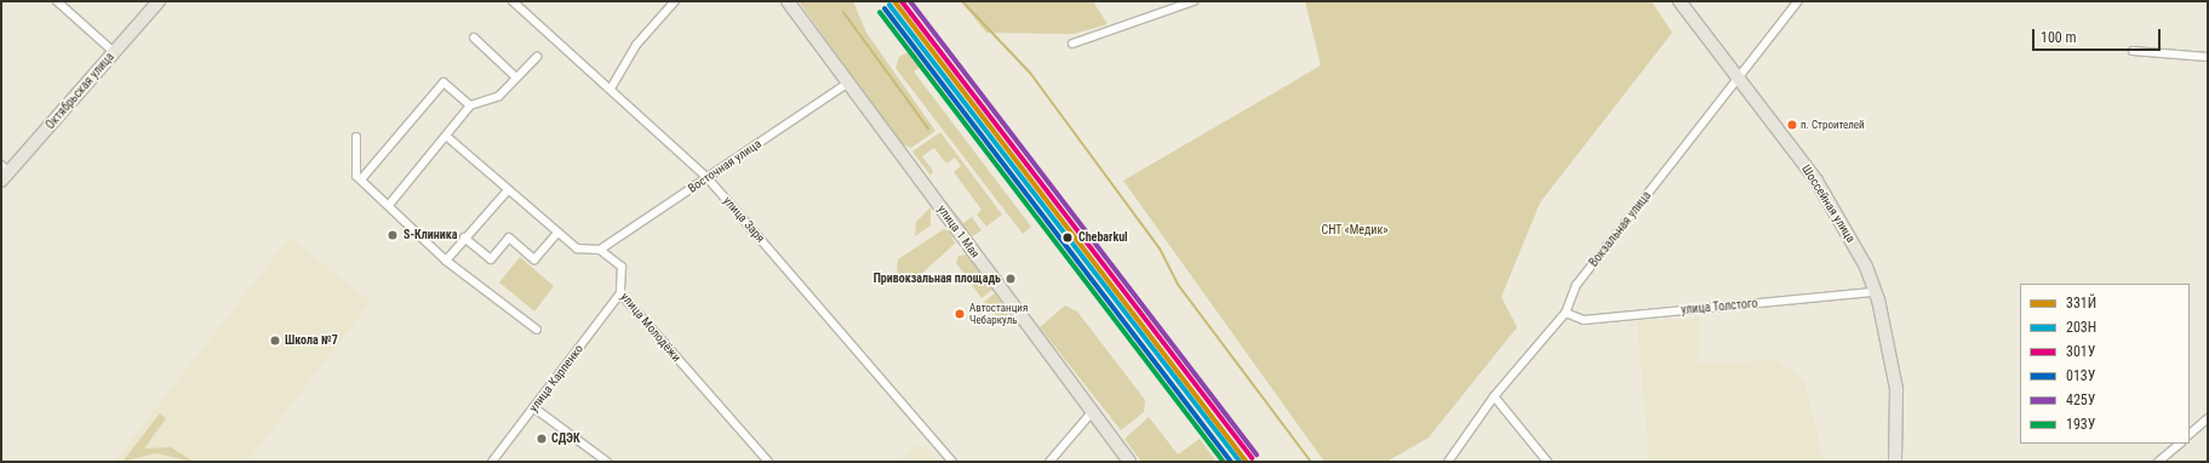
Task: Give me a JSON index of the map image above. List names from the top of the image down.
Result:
{
  "streets": {
    "main road": ["Октябрьская улица", "Шоссейная улица", "улица 1 Мая"],
    "street": [
      "Восточная улица",
      "улица Заря",
      "Вокзальная улица",
      "улица Толстого",
      "улица Молодёжи",
      "улица Карпенко"
    ]
  },
  "crossings": [
    ["Восточная улица", "улица Заря"],
    ["Восточная улица", "улица 1 Мая"],
    ["Восточная улица", "улица Молодёжи"],
    ["Шоссейная улица", "Вокзальная улица"],
    ["Шоссейная улица", "улица Толстого"],
    ["Вокзальная улица", "улица Толстого"],
    ["улица Молодёжи", "улица Карпенко"]
  ],
  "parks": ["СНТ «Медик»"],
  "places": [
    "п. Строителей",
    "S-Клиника",
    "Chebarkul",
    "Привокзальная площадь",
    "Автостанция Чебаркуль",
    "Школа №7",
    "СДЭК"
  ],
  "lines": [
    "transit line 331Й",
    "transit line 301У",
    "transit line 425У",
    "transit line 203Н",
    "transit line 013У",
    "transit line 193У"
  ],
  "legend": [
    "331Й",
    "203Н",
    "301У",
    "013У",
    "425У",
    "193У"
  ],
  "scale_bar": "100 m"
}
